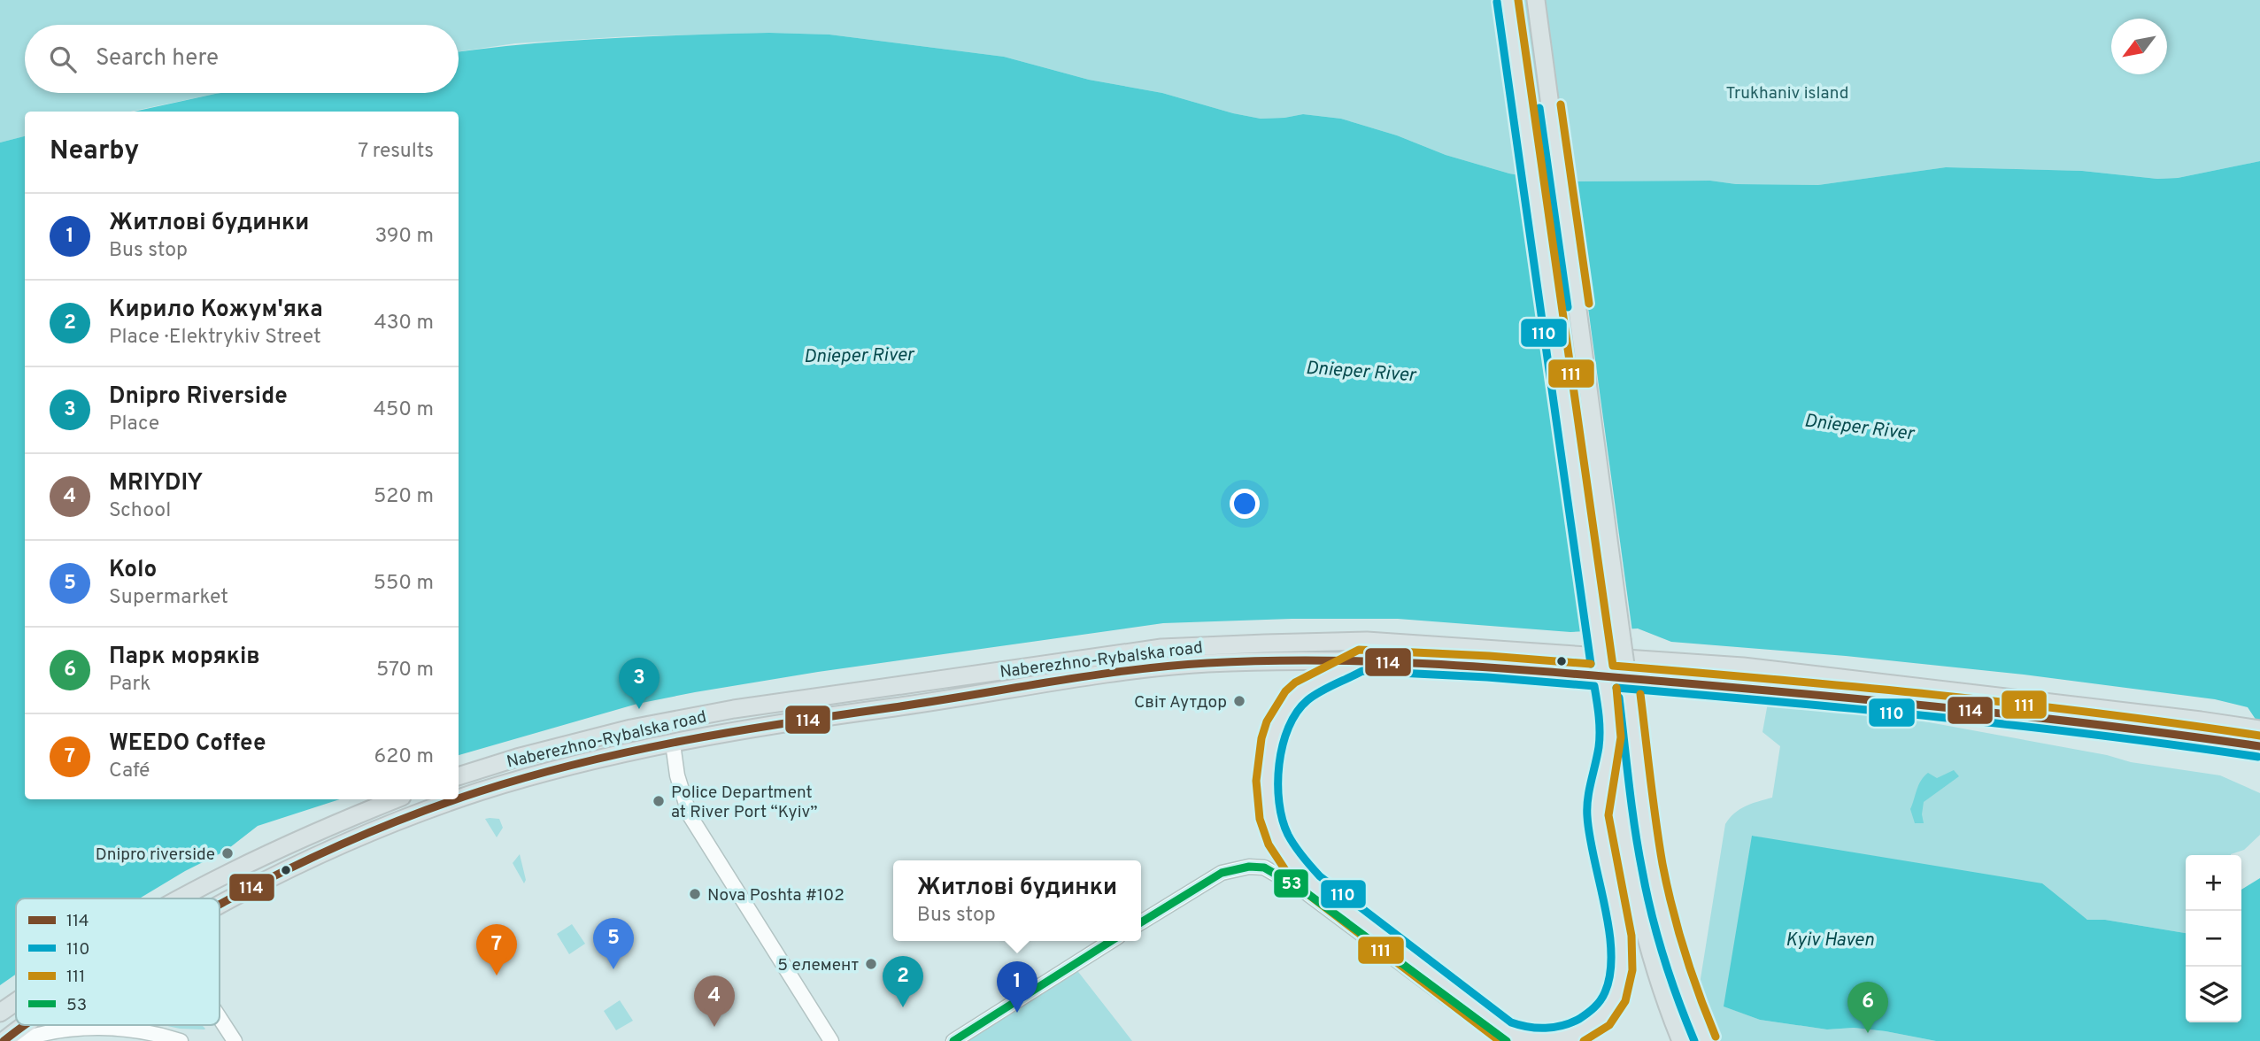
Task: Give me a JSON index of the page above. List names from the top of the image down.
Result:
{
  "streets": {
    "main road": ["Naberezhno-Rybalska road"]
  },
  "water": ["Dnieper River", "Kyiv Haven"],
  "parks": ["Trukhaniv island"],
  "places": [
    "Світ Аутдор",
    "Police Department at River Port “Kyiv”",
    "Dnipro riverside",
    "Nova Poshta #102",
    "5 елемент"
  ],
  "lines": [
    "transit line 111",
    "transit line 110",
    "transit line 114",
    "transit line 53"
  ],
  "legend": [
    "114",
    "110",
    "111",
    "53"
  ],
  "north": "bottom left",
  "page": {
    "search": "Search here",
    "heading": ["Nearby", "7 results"],
    "list": [
      {
        "mark": "1",
        "name": "Житлові будинки",
        "note": "Bus stop",
        "value": "390 m"
      },
      {
        "mark": "2",
        "name": "Кирило Кожум'яка",
        "note": "Place · Elektrykiv Street",
        "value": "430 m"
      },
      {
        "mark": "3",
        "name": "Dnipro Riverside",
        "note": "Place",
        "value": "450 m"
      },
      {
        "mark": "4",
        "name": "MRIYDIY",
        "note": "School",
        "value": "520 m"
      },
      {
        "mark": "5",
        "name": "Kolo",
        "note": "Supermarket",
        "value": "550 m"
      },
      {
        "mark": "6",
        "name": "Парк моряків",
        "note": "Park",
        "value": "570 m"
      },
      {
        "mark": "7",
        "name": "WEEDO Coffee",
        "note": "Café",
        "value": "620 m"
      }
    ],
    "pins": [
      "3",
      "5",
      "7",
      "2",
      "1",
      "4",
      "6"
    ],
    "map_buttons": ["+", "−"],
    "popup": ["Житлові будинки", "Bus stop"]
  }
}
